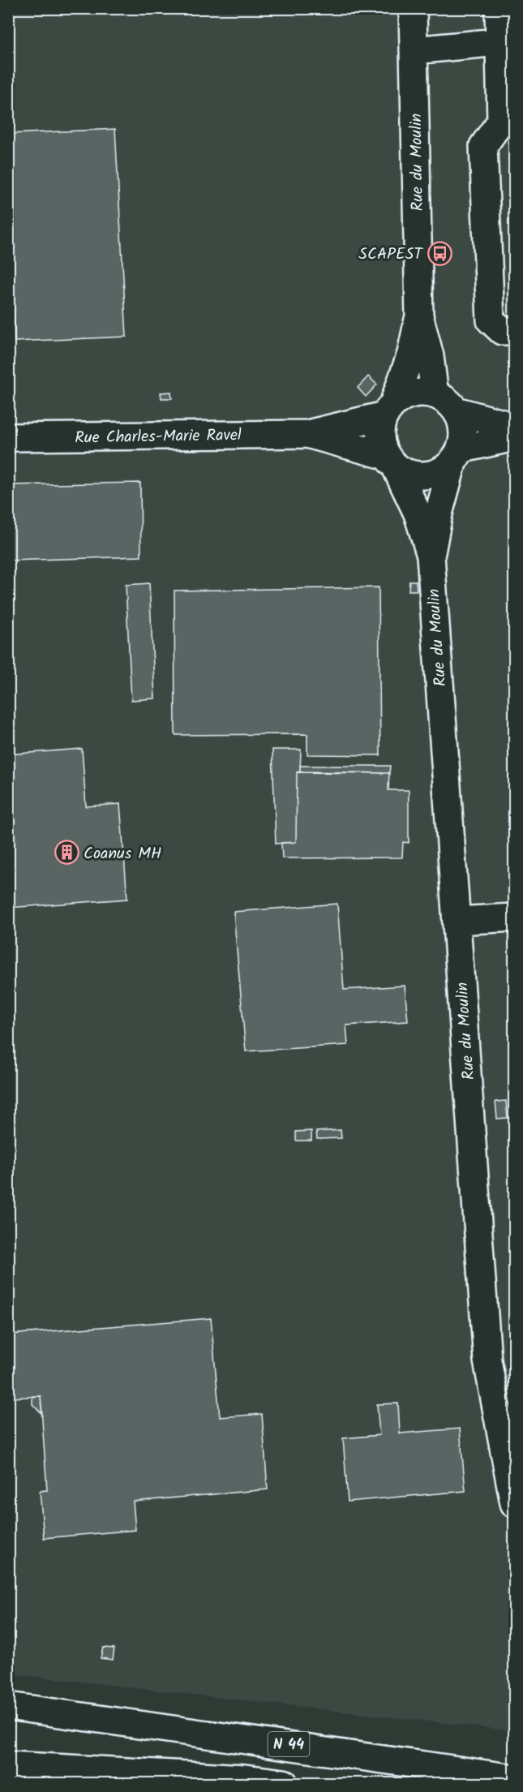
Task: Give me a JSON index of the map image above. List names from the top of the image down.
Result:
{
  "streets": {
    "street": ["Rue du Moulin", "Rue Charles-Marie Ravel", "N 44"]
  },
  "crossings": [
    ["Rue du Moulin", "Rue Charles-Marie Ravel"]
  ],
  "places": {
    "bus stop": ["SCAPEST"],
    "building": ["Coanus MH"]
  }
}
